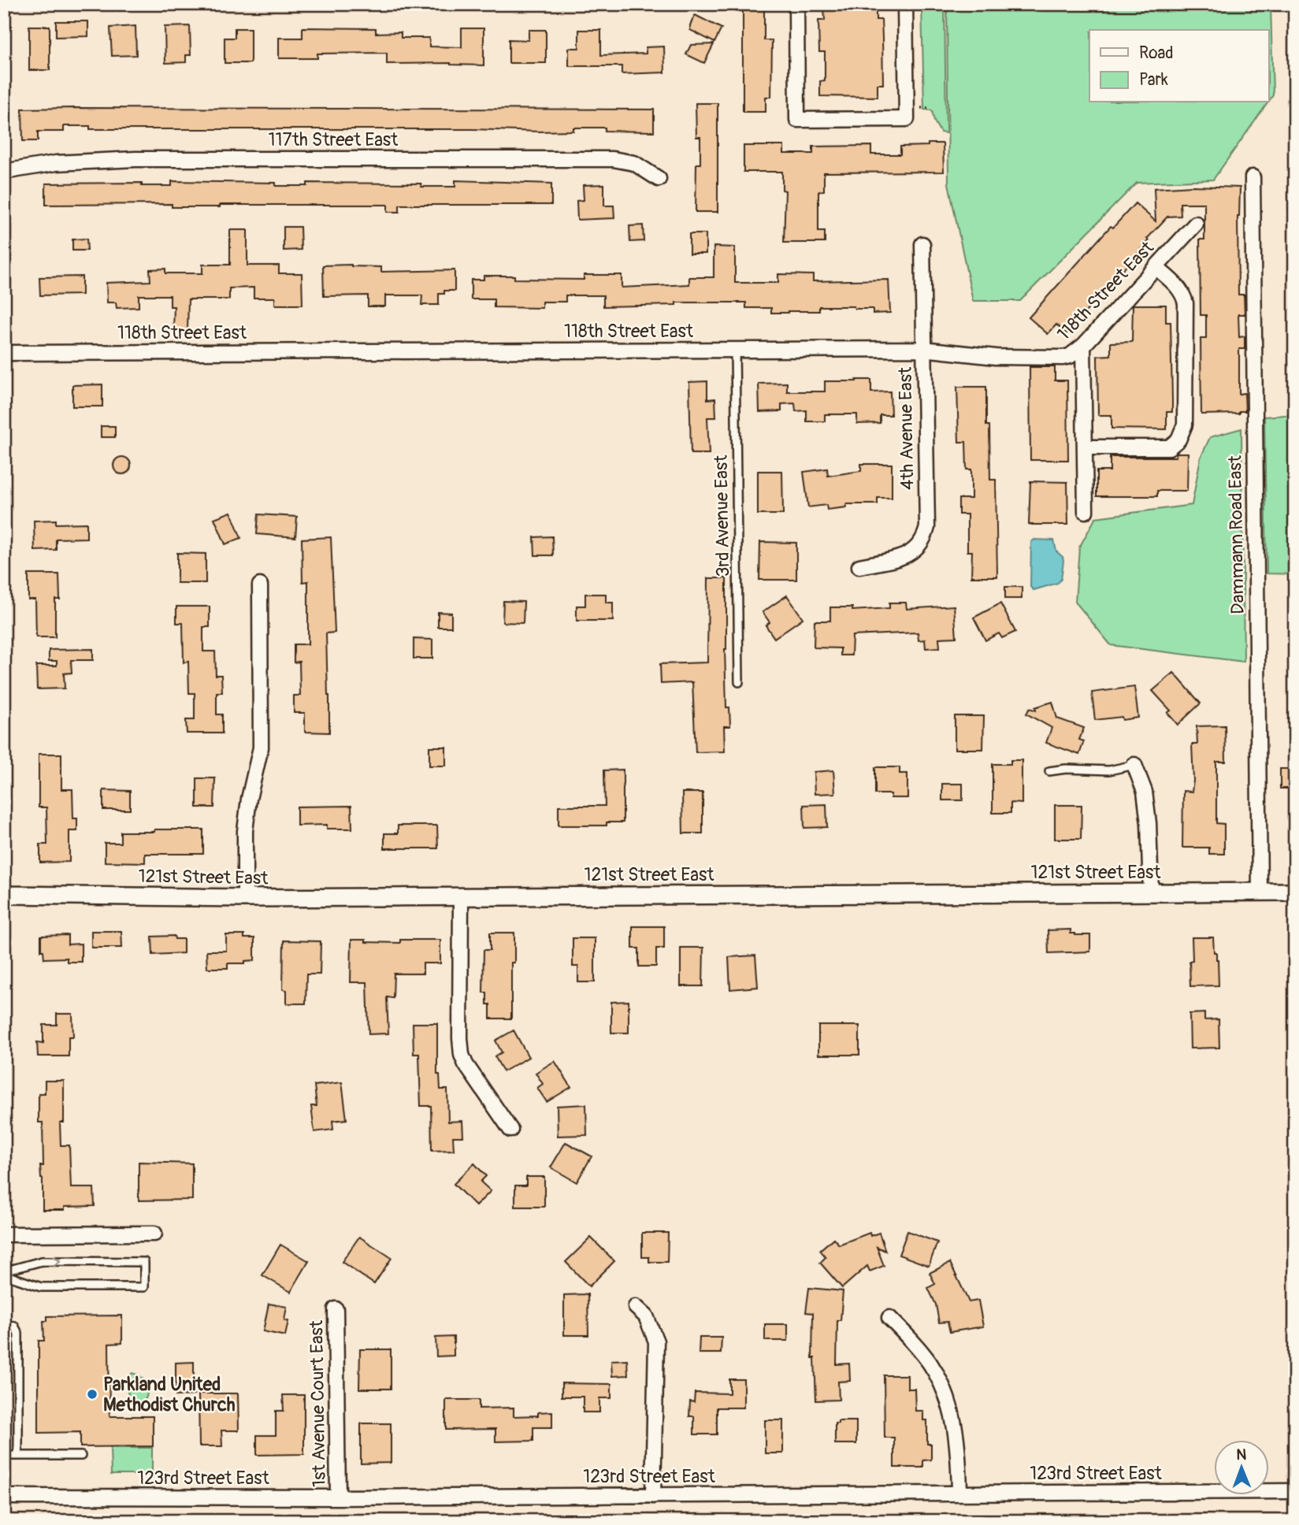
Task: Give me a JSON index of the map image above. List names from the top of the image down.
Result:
{
  "streets": {
    "street": [
      "117th Street East",
      "118th Street East",
      "4th Avenue East",
      "Dammann Road East",
      "121st Street East",
      "1st Avenue Court East",
      "123rd Street East"
    ],
    "lane": ["3rd Avenue East"]
  },
  "crossings": [
    ["118th Street East", "4th Avenue East"],
    ["118th Street East", "3rd Avenue East"],
    ["Dammann Road East", "121st Street East"],
    ["1st Avenue Court East", "123rd Street East"]
  ],
  "places": ["Parkland United Methodist Church"],
  "legend": ["Road", "Park"],
  "north": "top"
}
